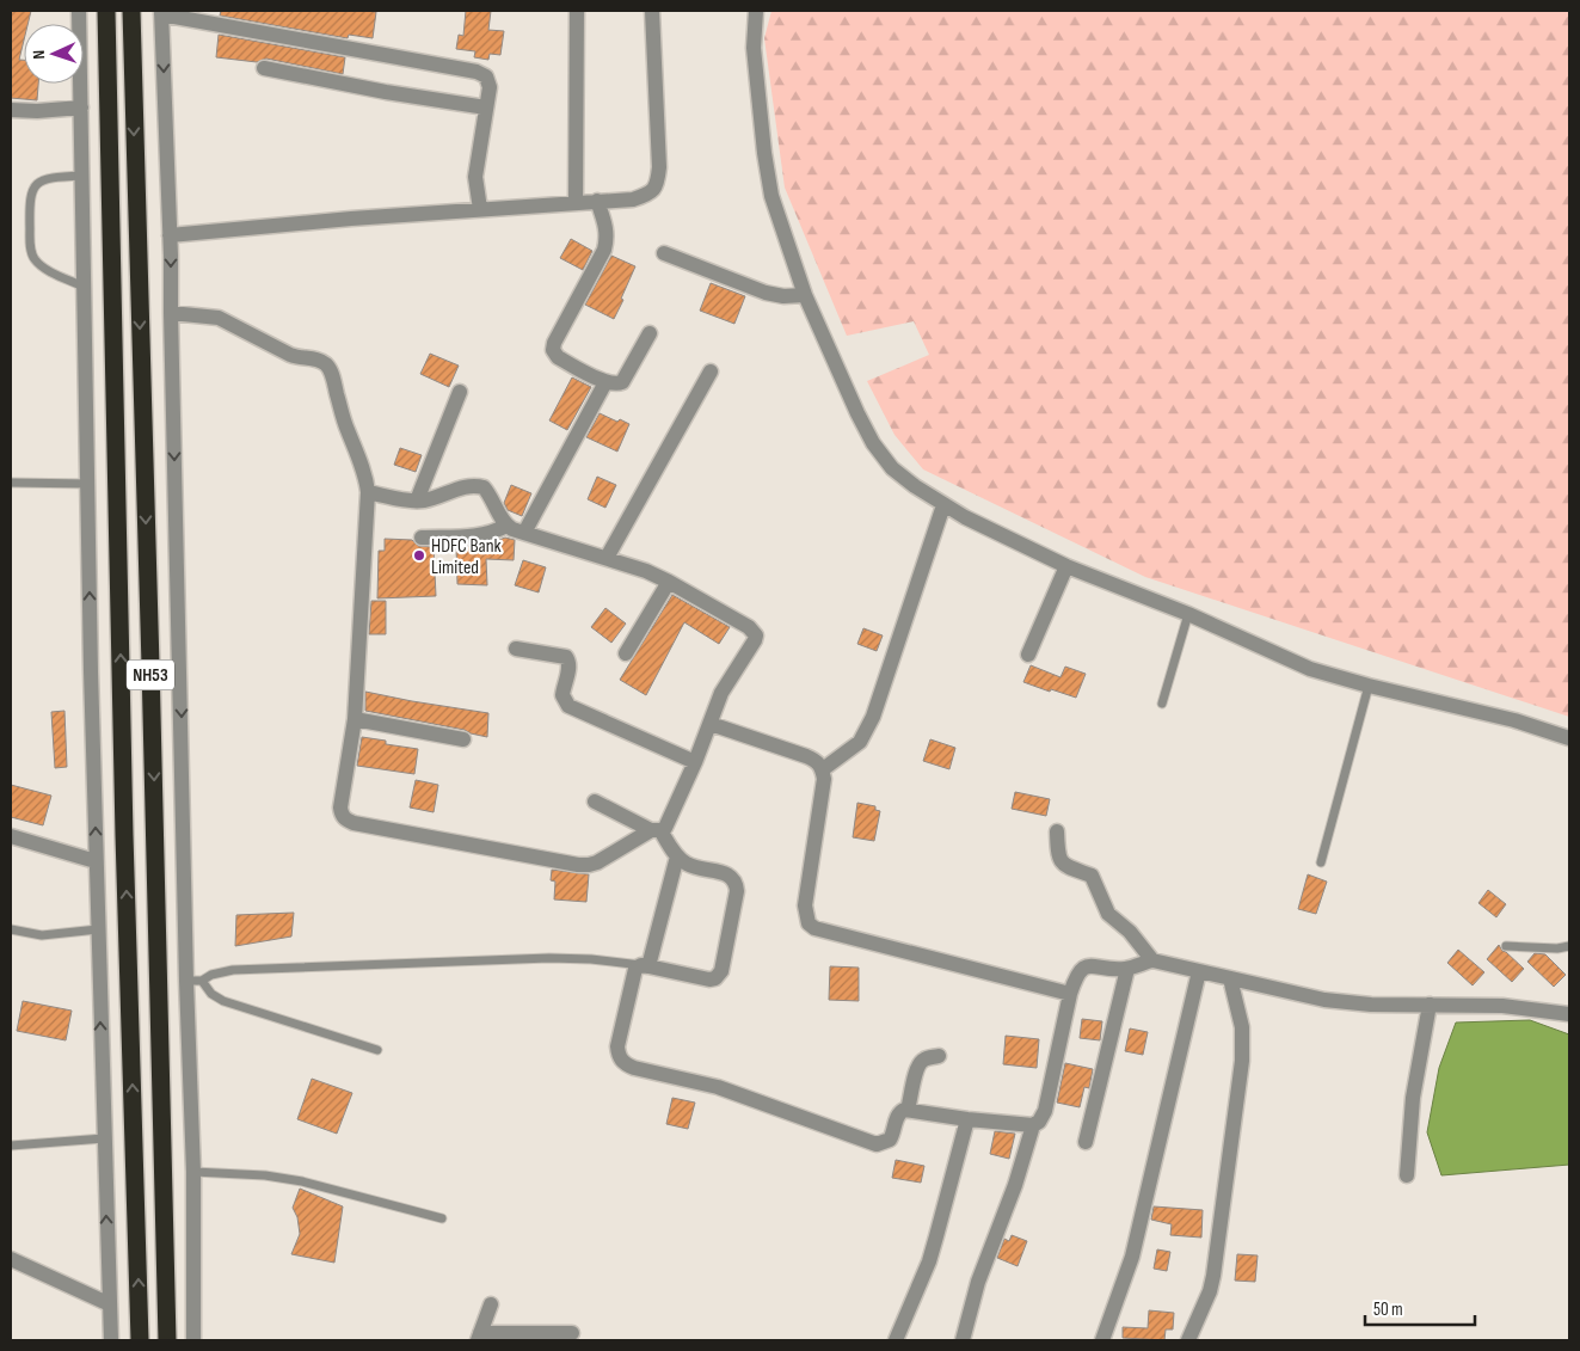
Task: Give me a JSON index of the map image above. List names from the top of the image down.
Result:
{
  "streets": {
    "highway": ["NH53"]
  },
  "places": ["HDFC Bank Limited"],
  "scale_bar": "50 m",
  "north": "left"
}
